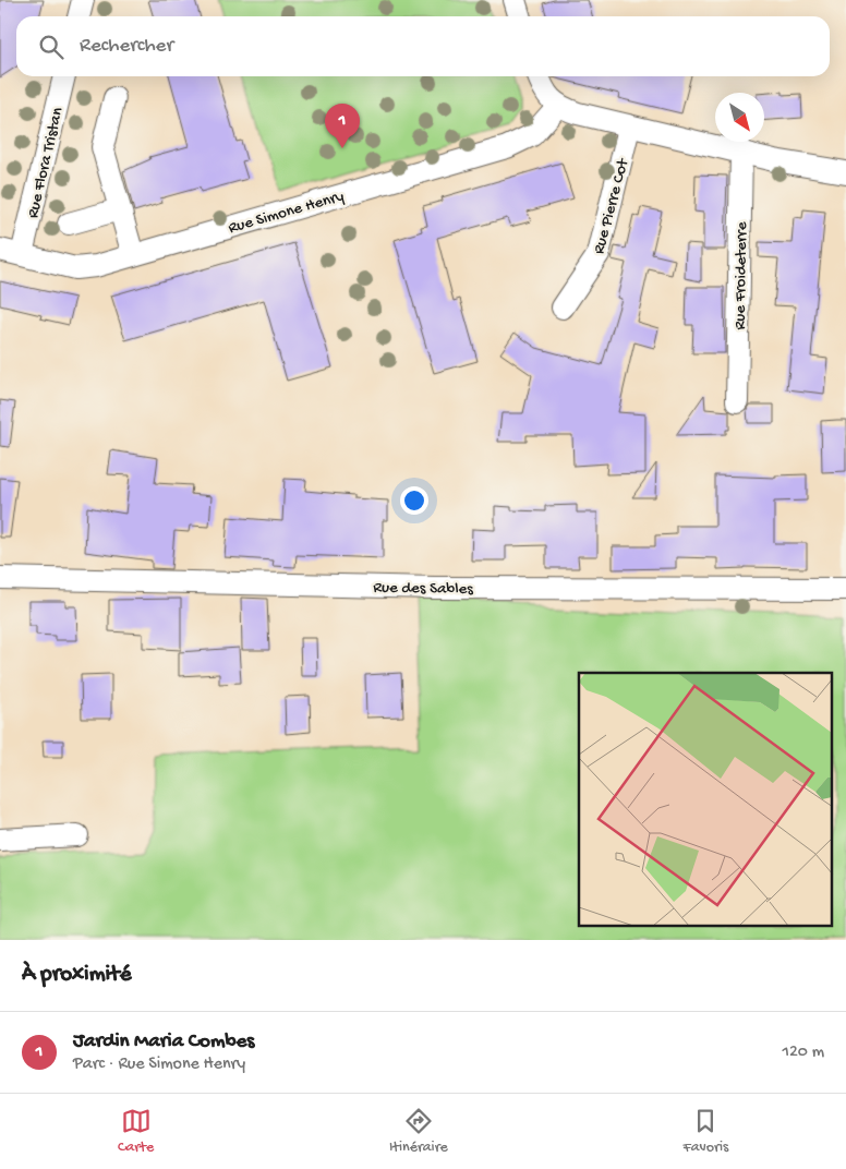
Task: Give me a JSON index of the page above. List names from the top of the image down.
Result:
{
  "streets": {
    "street": [
      "Rue Flora Tristan",
      "Rue Pierre Cot",
      "Rue Simone Henry",
      "Rue Froideterre",
      "Rue des Sables"
    ]
  },
  "crossings": [
    ["Rue Flora Tristan", "Rue Simone Henry"]
  ],
  "north": "bottom right",
  "page": {
    "search": "Rechercher",
    "pins": "1",
    "heading": "À proximité",
    "list": [
      {
        "mark": "1",
        "name": "Jardin Maria Combes",
        "note": "Parc · Rue Simone Henry",
        "value": "120 m"
      }
    ],
    "nav": ["Carte", "Itinéraire", "Favoris"]
  }
}
